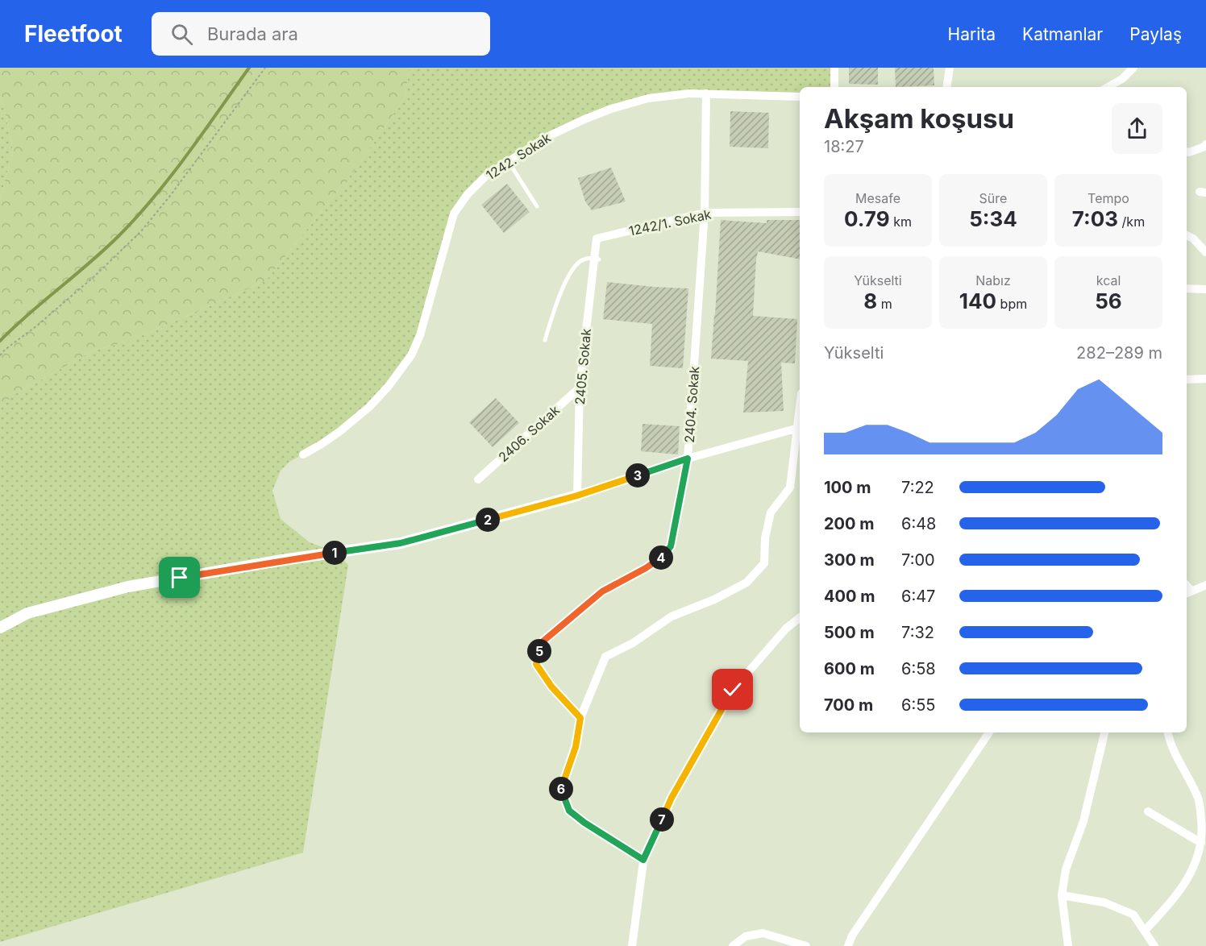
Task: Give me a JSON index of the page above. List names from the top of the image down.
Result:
{
  "streets": {
    "street": [
      "1242. Sokak",
      "1242/1. Sokak",
      "2405. Sokak",
      "2404. Sokak",
      "2406. Sokak"
    ]
  },
  "crossings": [
    ["1242. Sokak", "2404. Sokak"],
    ["1242/1. Sokak", "2405. Sokak"],
    ["1242/1. Sokak", "2404. Sokak"],
    ["2405. Sokak", "2406. Sokak"]
  ],
  "page": {
    "header": "Fleetfoot",
    "search": "Burada ara",
    "nav": ["Harita", "Katmanlar", "Paylaş"],
    "heading": ["Akşam koşusu", "18:27"],
    "stats": [
      ["Mesafe", "0.79 km"],
      ["Süre", "5:34"],
      ["Tempo", "7:03 /km"],
      ["Yükselti", "8 m"],
      ["Nabız", "140 bpm"],
      ["kcal", "56"]
    ],
    "chart": ["Yükselti", "282–289 m"],
    "pins": [
      "3",
      "2",
      "1",
      "4",
      "5",
      "6",
      "7"
    ],
    "list": [
      {
        "name": "100 m",
        "note": "7:22"
      },
      {
        "name": "200 m",
        "note": "6:48"
      },
      {
        "name": "300 m",
        "note": "7:00"
      },
      {
        "name": "400 m",
        "note": "6:47"
      },
      {
        "name": "500 m",
        "note": "7:32"
      },
      {
        "name": "600 m",
        "note": "6:58"
      },
      {
        "name": "700 m",
        "note": "6:55"
      }
    ]
  }
}
